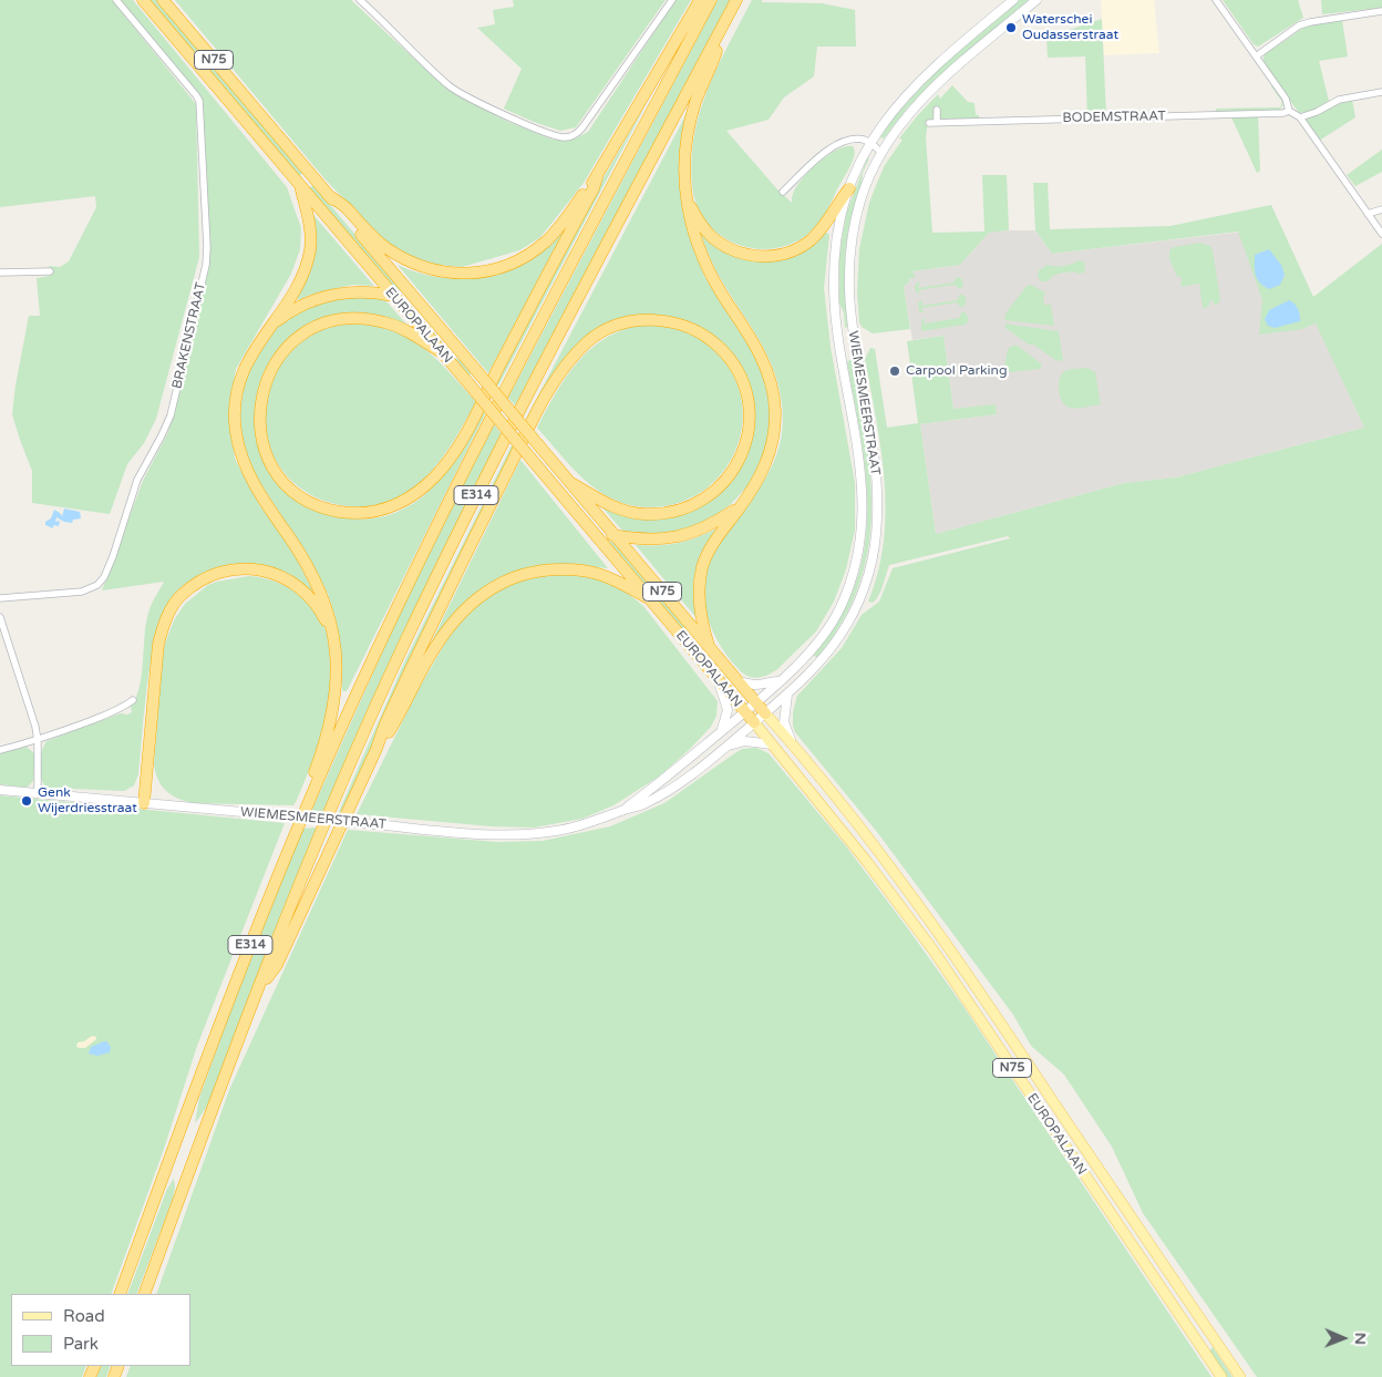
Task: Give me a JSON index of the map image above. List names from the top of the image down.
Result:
{
  "streets": {
    "highway": ["N75", "EUROPALAAN", "E314"],
    "main road": ["WIEMESMEERSTRAAT"],
    "street": ["BODEMSTRAAT", "BRAKENSTRAAT"]
  },
  "crossings": [
    ["EUROPALAAN", "WIEMESMEERSTRAAT"]
  ],
  "places": ["Waterschei Oudasserstraat", "Carpool Parking", "Genk Wijerdriesstraat"],
  "legend": ["Road", "Park"],
  "north": "right"
}
